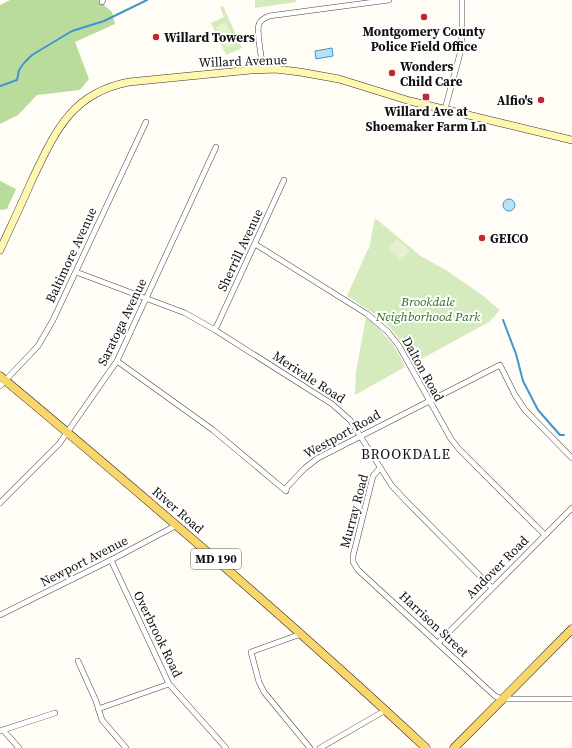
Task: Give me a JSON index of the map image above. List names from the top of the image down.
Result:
{
  "streets": {
    "main road": ["River Road", "MD 190"],
    "street": [
      "Willard Avenue",
      "Sherrill Avenue",
      "Baltimore Avenue",
      "Saratoga Avenue",
      "Dalton Road",
      "Merivale Road",
      "Westport Road",
      "Murray Road",
      "Newport Avenue",
      "Andover Road",
      "Harrison Street",
      "Overbrook Road"
    ]
  },
  "crossings": [
    ["Sherrill Avenue", "Dalton Road"],
    ["Sherrill Avenue", "Merivale Road"],
    ["Baltimore Avenue", "Merivale Road"],
    ["Baltimore Avenue", "River Road"],
    ["Saratoga Avenue", "Merivale Road"],
    ["Saratoga Avenue", "Westport Road"],
    ["Saratoga Avenue", "River Road"],
    ["Dalton Road", "Westport Road"],
    ["Dalton Road", "Andover Road"],
    ["Merivale Road", "Westport Road"],
    ["Merivale Road", "Murray Road"],
    ["Merivale Road", "Andover Road"],
    ["River Road", "Newport Avenue"],
    ["Murray Road", "Harrison Street"],
    ["Newport Avenue", "Overbrook Road"],
    ["Andover Road", "Harrison Street"]
  ],
  "districts": ["BROOKDALE"],
  "parks": ["Brookdale Neighborhood Park"],
  "places": {
    "other": [
      "Montgomery County Police Field Office",
      "Willard Towers",
      "Wonders Child Care",
      "Alfio's",
      "GEICO"
    ],
    "transit": ["Willard Ave at Shoemaker Farm Ln"]
  }
}
